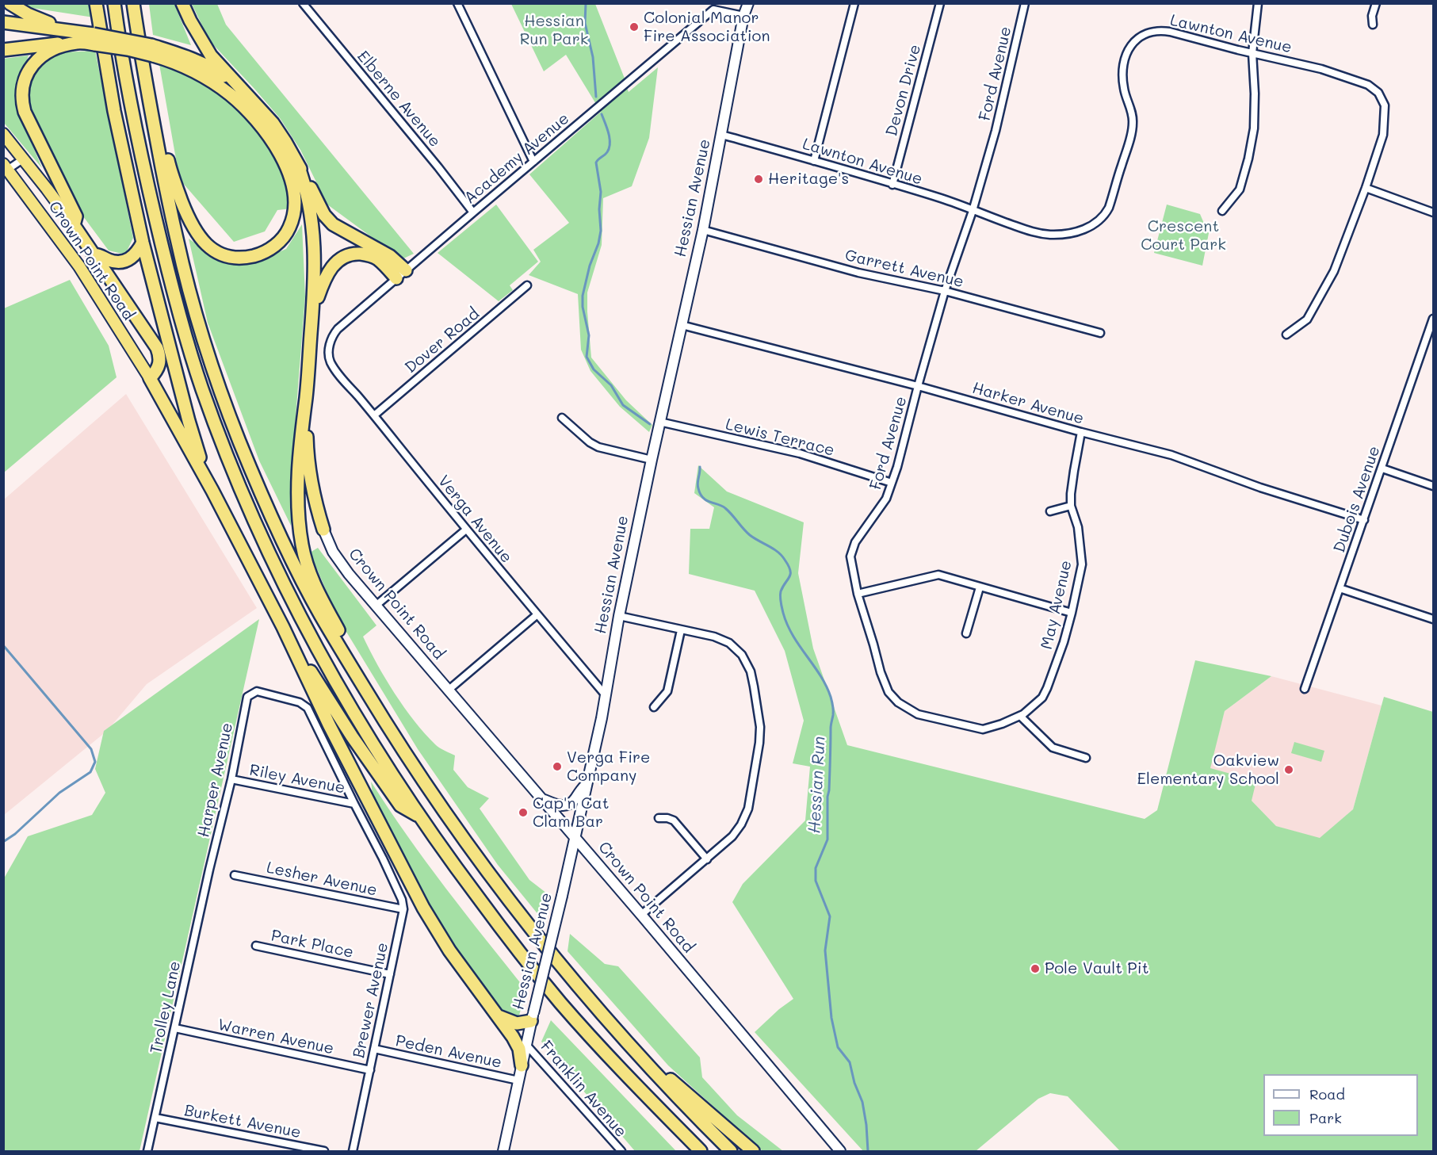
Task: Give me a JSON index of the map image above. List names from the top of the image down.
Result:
{
  "streets": {
    "highway": ["Crown Point Road"],
    "main road": ["Hessian Avenue"],
    "street": [
      "Lawnton Avenue",
      "Ford Avenue",
      "Devon Drive",
      "Elberne Avenue",
      "Academy Avenue",
      "Garrett Avenue",
      "Dover Road",
      "Harker Avenue",
      "Lewis Terrace",
      "Dubois Avenue",
      "Verga Avenue",
      "May Avenue",
      "Riley Avenue",
      "Harper Avenue",
      "Lesher Avenue",
      "Park Place",
      "Brewer Avenue",
      "Trolley Lane",
      "Warren Avenue",
      "Peden Avenue",
      "Franklin Avenue",
      "Burkett Avenue"
    ]
  },
  "crossings": [
    ["Lawnton Avenue", "Ford Avenue"],
    ["Lawnton Avenue", "Devon Drive"],
    ["Lawnton Avenue", "Hessian Avenue"],
    ["Ford Avenue", "Garrett Avenue"],
    ["Ford Avenue", "Harker Avenue"],
    ["Ford Avenue", "Lewis Terrace"],
    ["Ford Avenue", "May Avenue"],
    ["Elberne Avenue", "Academy Avenue"],
    ["Academy Avenue", "Hessian Avenue"],
    ["Academy Avenue", "Verga Avenue"],
    ["Hessian Avenue", "Crown Point Road"],
    ["Hessian Avenue", "Garrett Avenue"],
    ["Hessian Avenue", "Harker Avenue"],
    ["Hessian Avenue", "Lewis Terrace"],
    ["Hessian Avenue", "Verga Avenue"],
    ["Hessian Avenue", "Peden Avenue"],
    ["Hessian Avenue", "Franklin Avenue"],
    ["Dover Road", "Verga Avenue"],
    ["Harker Avenue", "Dubois Avenue"],
    ["Harker Avenue", "May Avenue"],
    ["Riley Avenue", "Harper Avenue"],
    ["Riley Avenue", "Lesher Avenue"],
    ["Riley Avenue", "Brewer Avenue"],
    ["Harper Avenue", "Trolley Lane"],
    ["Lesher Avenue", "Brewer Avenue"],
    ["Park Place", "Brewer Avenue"],
    ["Brewer Avenue", "Warren Avenue"],
    ["Brewer Avenue", "Peden Avenue"],
    ["Trolley Lane", "Warren Avenue"],
    ["Trolley Lane", "Burkett Avenue"]
  ],
  "water": ["Hessian Run"],
  "parks": ["Hessian Run Park", "Crescent Court Park"],
  "places": [
    "Colonial Manor Fire Association",
    "Heritage's",
    "Verga Fire Company",
    "Oakview Elementary School",
    "Cap'n Cat Clam Bar",
    "Pole Vault Pit"
  ],
  "legend": ["Road", "Park"]
}
